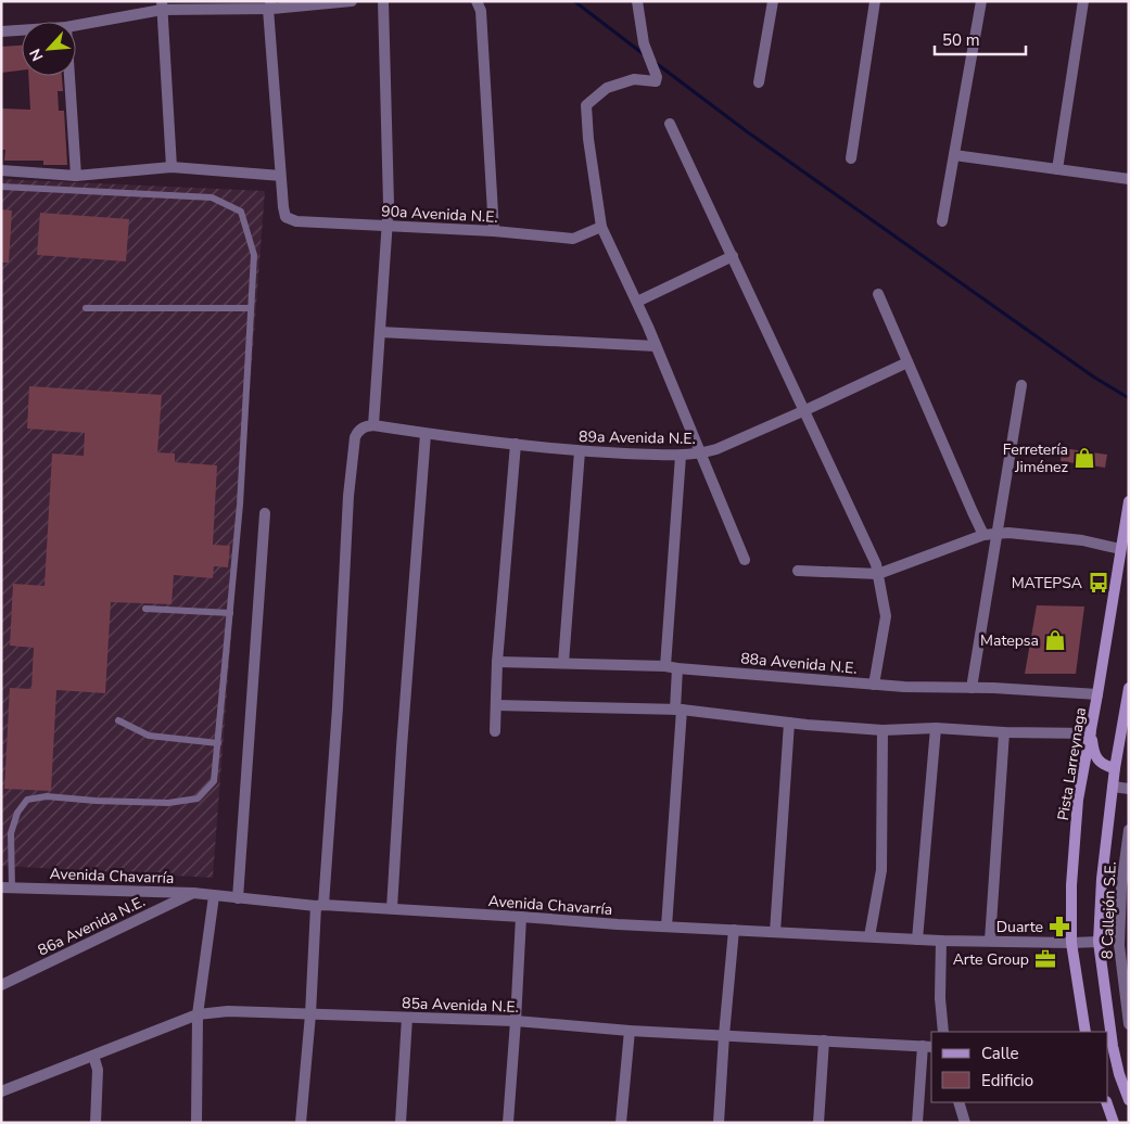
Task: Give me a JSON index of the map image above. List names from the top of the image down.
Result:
{
  "streets": {
    "main road": ["Pista Larreynaga"],
    "street": [
      "90a Avenida N.E.",
      "89a Avenida N.E.",
      "88a Avenida N.E.",
      "Avenida Chavarría",
      "8 Callejón S.E.",
      "86a Avenida N.E.",
      "85a Avenida N.E."
    ]
  },
  "crossings": [
    ["88a Avenida N.E.", "Pista Larreynaga"],
    ["Pista Larreynaga", "Avenida Chavarría"],
    ["Avenida Chavarría", "86a Avenida N.E."]
  ],
  "places": {
    "shop": ["Ferretería Jiménez", "Matepsa"],
    "bus stop": ["MATEPSA"],
    "pharmacy": ["Duarte"],
    "office": ["Arte Group"]
  },
  "legend": ["Calle", "Edificio"],
  "scale_bar": "50 m",
  "north": "bottom left"
}
